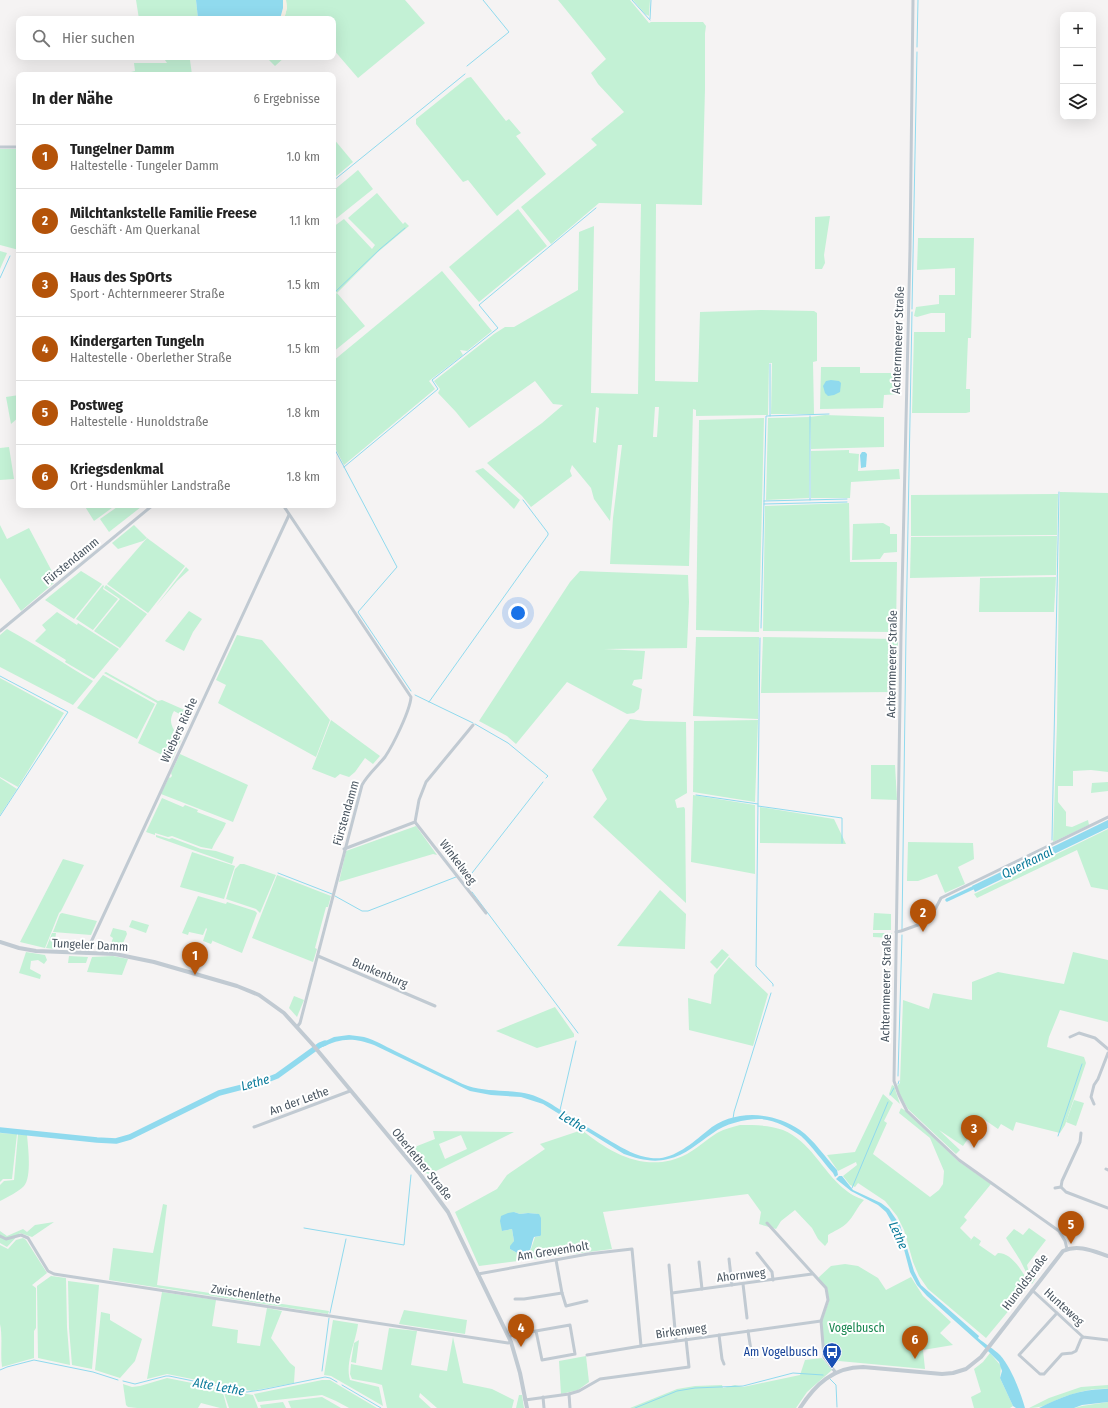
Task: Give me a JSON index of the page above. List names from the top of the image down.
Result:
{
  "streets": {
    "street": [
      "Achternmeerer Straße",
      "Fürstendamm",
      "Wiebers Riehe",
      "Winkelweg",
      "Tungeler Damm",
      "Bunkenburg",
      "An der Lethe",
      "Oberlether Straße",
      "Am Grevenholt",
      "Ahornweg",
      "Hunoldstraße",
      "Zwischenlethe",
      "Hunteweg",
      "Birkenweg"
    ]
  },
  "crossings": [
    ["Achternmeerer Straße", "Hunoldstraße"],
    ["Fürstendamm", "Wiebers Riehe"],
    ["Fürstendamm", "Tungeler Damm"],
    ["Fürstendamm", "Bunkenburg"],
    ["Wiebers Riehe", "Tungeler Damm"],
    ["Tungeler Damm", "Oberlether Straße"],
    ["An der Lethe", "Oberlether Straße"],
    ["Oberlether Straße", "Am Grevenholt"],
    ["Oberlether Straße", "Zwischenlethe"],
    ["Am Grevenholt", "Birkenweg"],
    ["Hunoldstraße", "Hunteweg"]
  ],
  "water": ["Querkanal", "Lethe", "Alte Lethe"],
  "parks": ["Vogelbusch"],
  "places": {
    "bus stop": ["Am Vogelbusch"]
  },
  "page": {
    "map_buttons": ["+", "−"],
    "search": "Hier suchen",
    "heading": ["In der Nähe", "6 Ergebnisse"],
    "list": [
      {
        "mark": "1",
        "name": "Tungelner Damm",
        "note": "Haltestelle · Tungeler Damm",
        "value": "1.0 km"
      },
      {
        "mark": "2",
        "name": "Milchtankstelle Familie Freese",
        "note": "Geschäft · Am Querkanal",
        "value": "1.1 km"
      },
      {
        "mark": "3",
        "name": "Haus des SpOrts",
        "note": "Sport · Achternmeerer Straße",
        "value": "1.5 km"
      },
      {
        "mark": "4",
        "name": "Kindergarten Tungeln",
        "note": "Haltestelle · Oberlether Straße",
        "value": "1.5 km"
      },
      {
        "mark": "5",
        "name": "Postweg",
        "note": "Haltestelle · Hunoldstraße",
        "value": "1.8 km"
      },
      {
        "mark": "6",
        "name": "Kriegsdenkmal",
        "note": "Ort · Hundsmühler Landstraße",
        "value": "1.8 km"
      }
    ],
    "pins": [
      "2",
      "1",
      "3",
      "5",
      "4",
      "6"
    ]
  }
}
